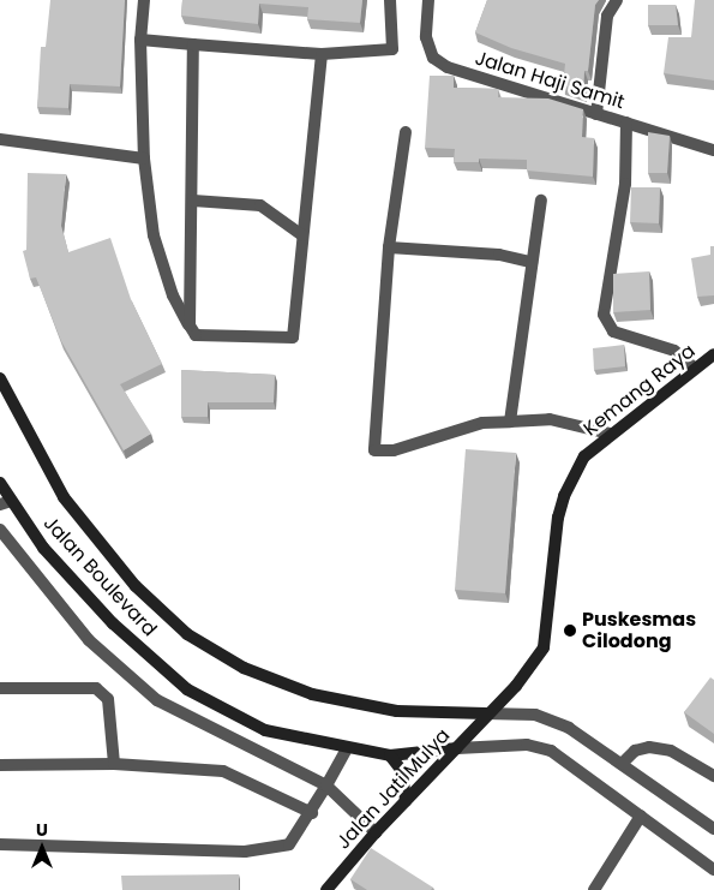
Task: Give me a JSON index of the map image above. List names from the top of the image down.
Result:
{
  "streets": {
    "main road": ["Kemang Raya", "Jalan Boulevard", "Jalan Jati Mulya"],
    "street": ["Jalan Haji Samit"]
  },
  "crossings": [
    ["Kemang Raya", "Jalan Boulevard"],
    ["Kemang Raya", "Jalan Jati Mulya"],
    ["Jalan Boulevard", "Jalan Jati Mulya"]
  ],
  "places": ["Puskesmas Cilodong"],
  "north": "top"
}
